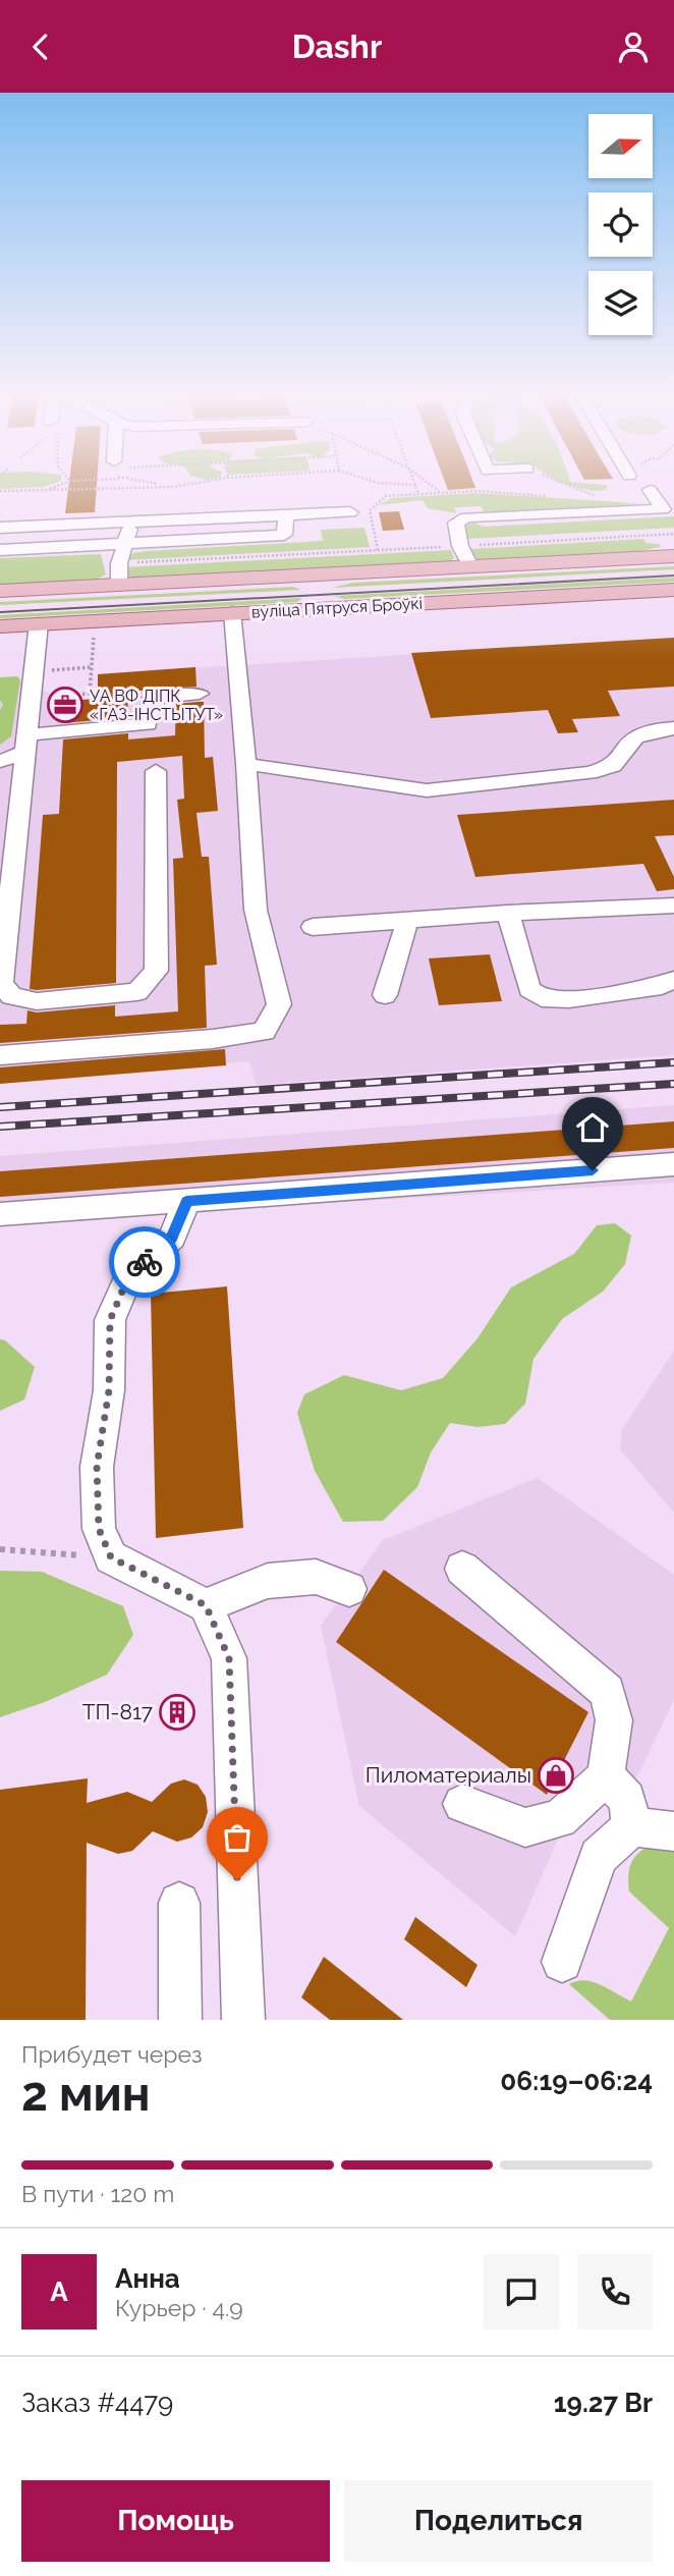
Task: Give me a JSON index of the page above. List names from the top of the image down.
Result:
{
  "streets": {
    "main road": ["вуліца Пятруся Броўкі"]
  },
  "places": {
    "office": ["УА ВФ ДІПК «ГАЗ-ІНСТЫТУТ»"],
    "building": ["ТП-817"],
    "shop": ["Пиломатериалы"]
  },
  "north": "right",
  "page": {
    "header": "Dashr",
    "heading": ["2 мин", "Прибудет через", "06:19–06:24"],
    "panel": [
      "Анна",
      "Курьер · 4.9",
      "Заказ #4479",
      "19.27 Br"
    ],
    "bar": "В пути · 120 m",
    "round": "А",
    "buttons": ["Помощь", "Поделиться"]
  }
}
